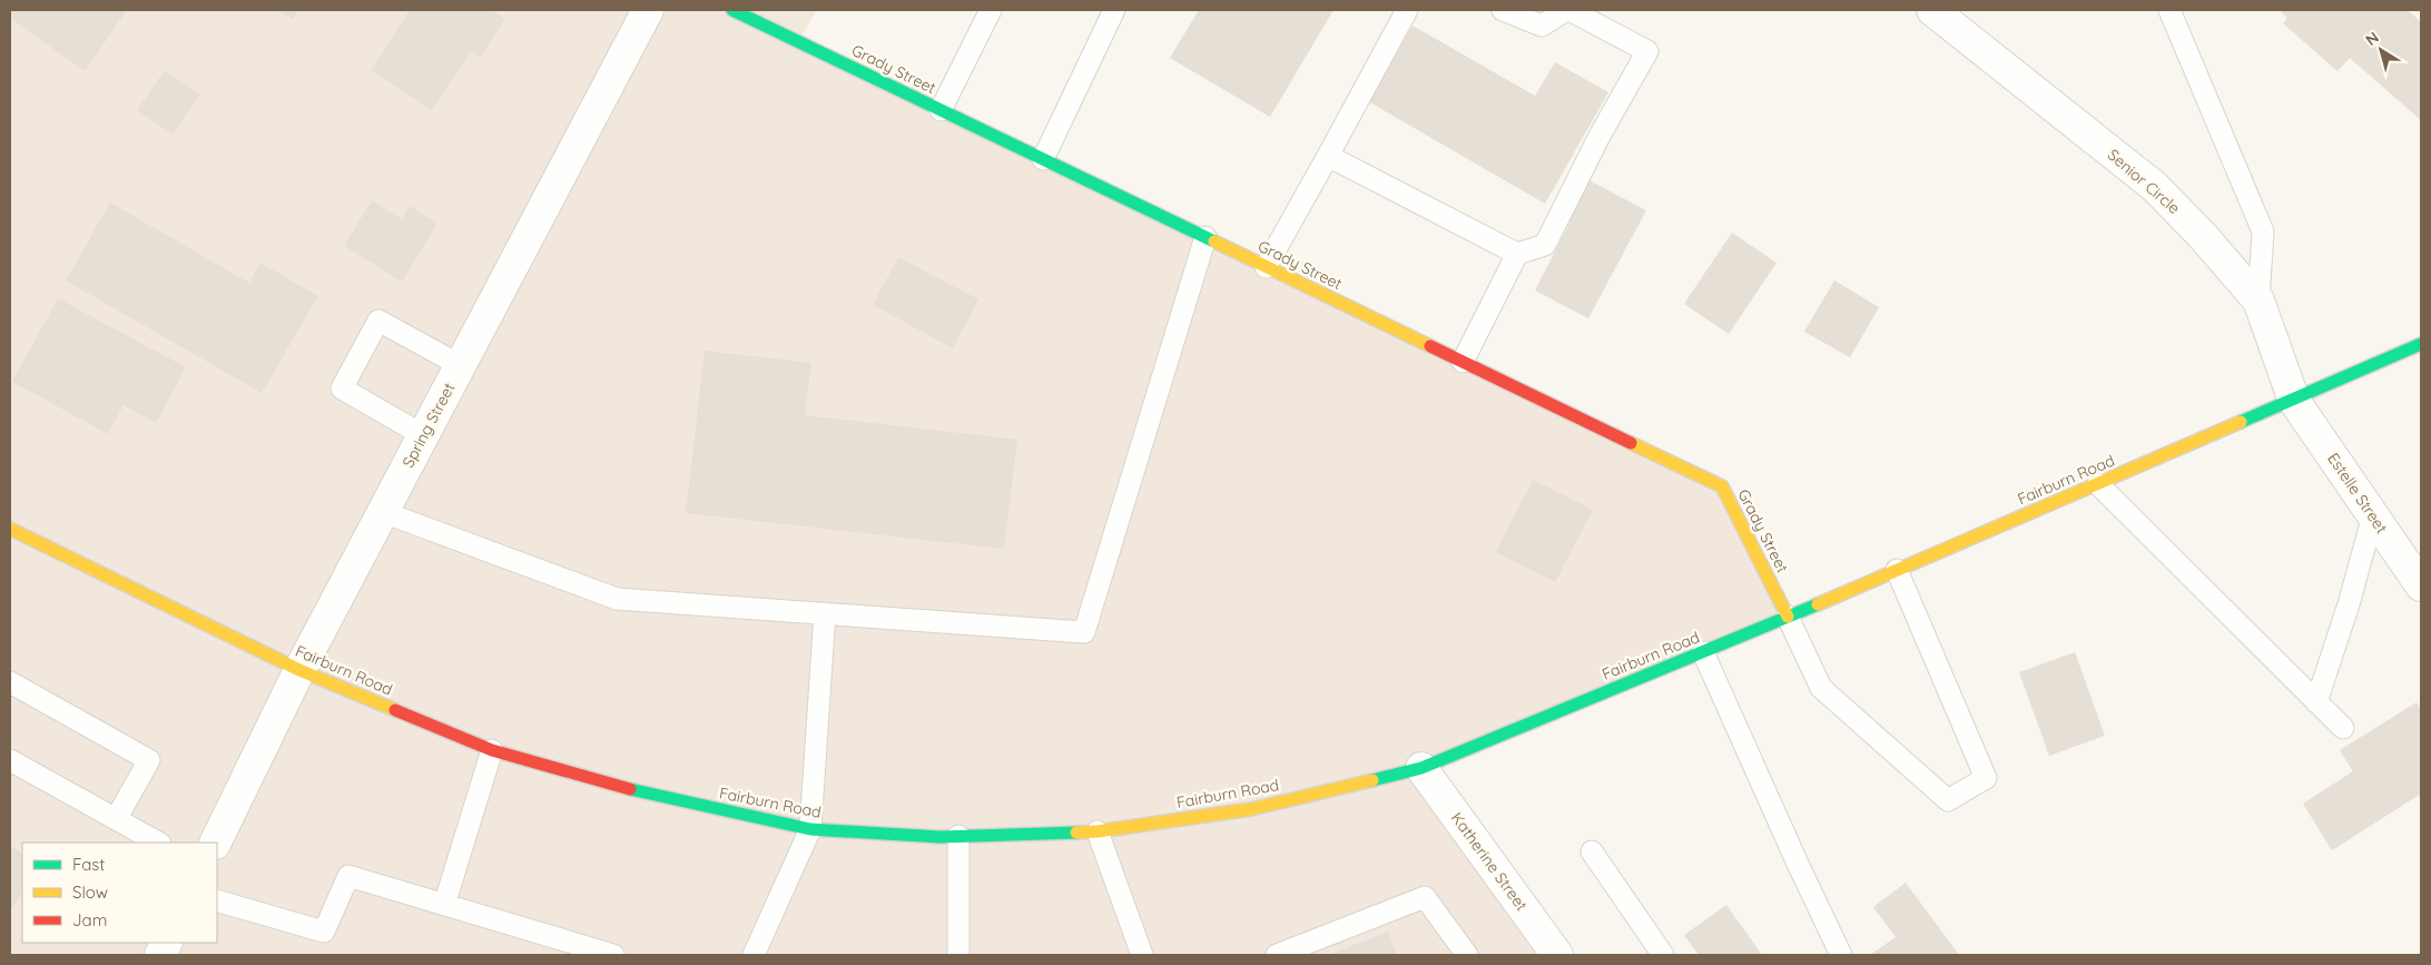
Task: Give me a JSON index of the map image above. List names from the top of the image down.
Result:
{
  "streets": {
    "main road": ["Grady Street", "Fairburn Road"],
    "street": [
      "Senior Circle",
      "Spring Street",
      "Estelle Street",
      "Katherine Street"
    ]
  },
  "crossings": [
    ["Grady Street", "Fairburn Road"],
    ["Senior Circle", "Fairburn Road"],
    ["Senior Circle", "Estelle Street"],
    ["Spring Street", "Fairburn Road"],
    ["Fairburn Road", "Estelle Street"],
    ["Fairburn Road", "Katherine Street"]
  ],
  "legend": ["Fast", "Slow", "Jam"],
  "north": "top left"
}
